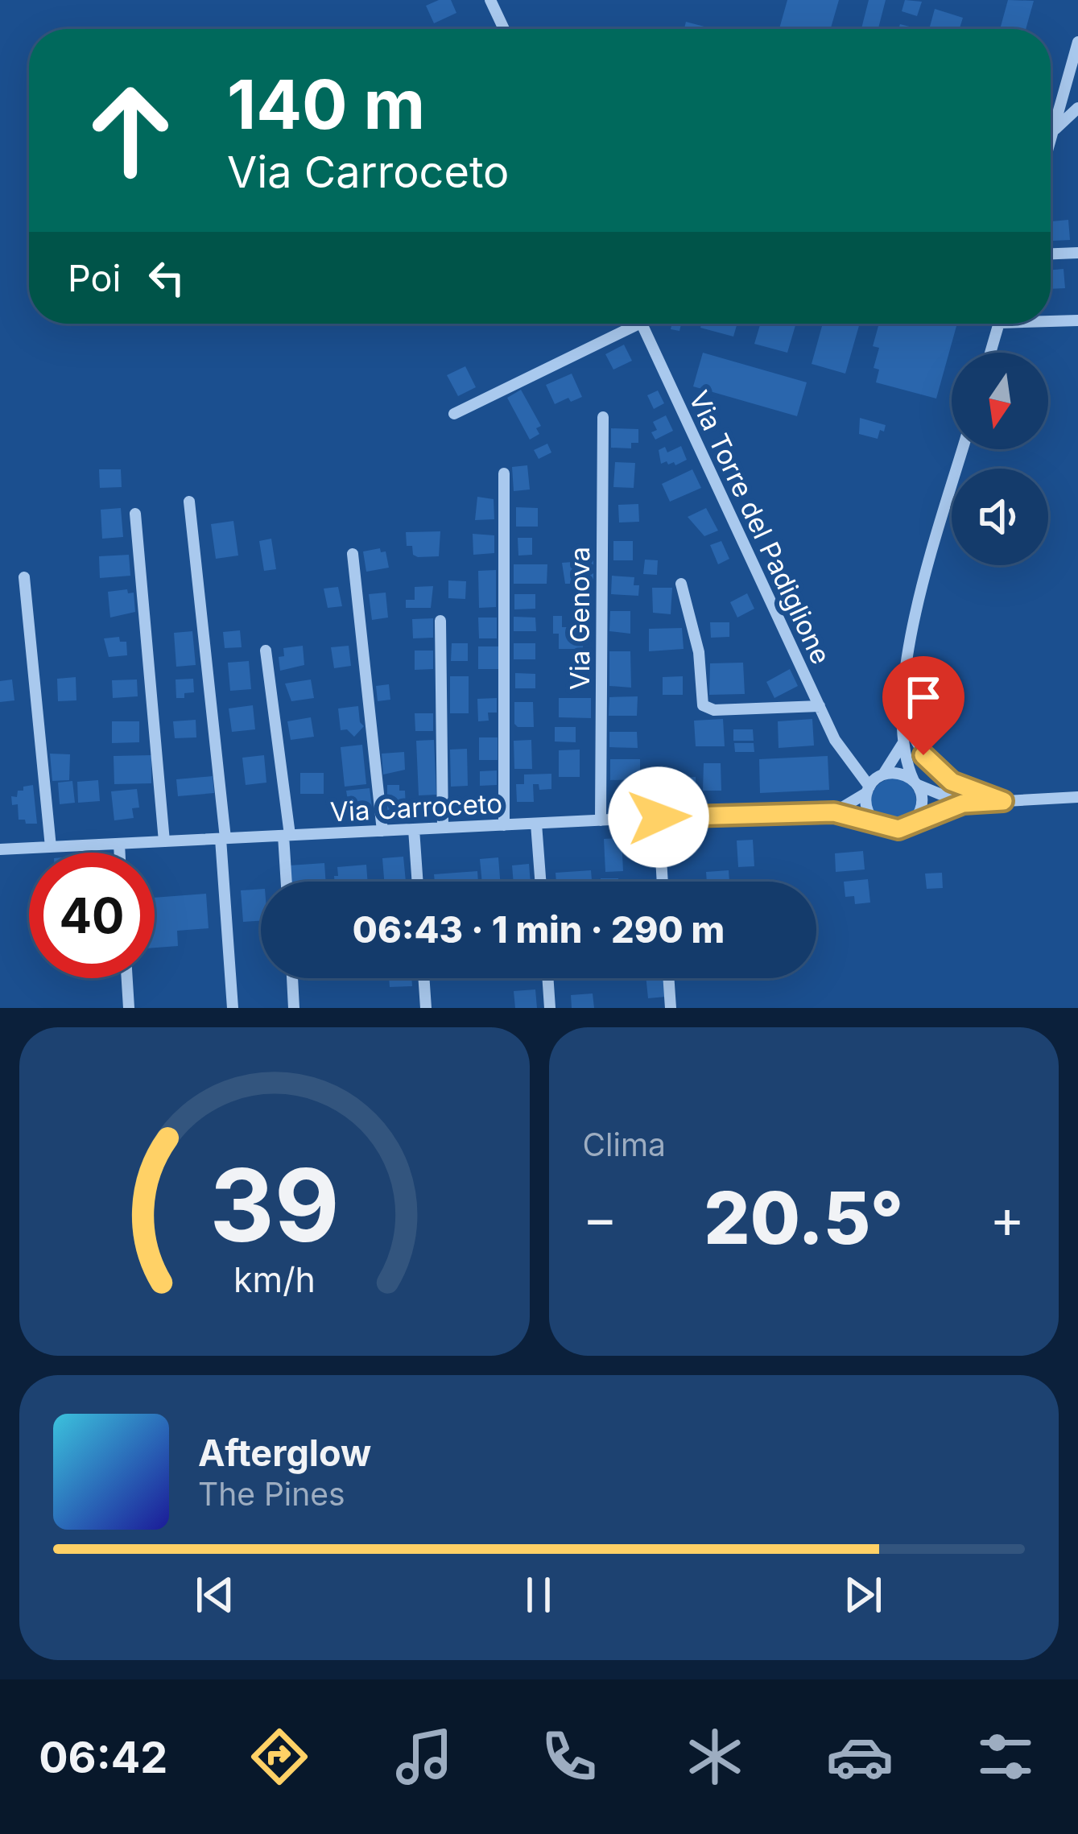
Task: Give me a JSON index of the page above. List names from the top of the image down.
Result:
{
  "streets": {
    "street": ["Via Torre del Padiglione", "Via Genova", "Via Carroceto"]
  },
  "crossings": [
    ["Via Torre del Padiglione", "Via Carroceto"],
    ["Via Genova", "Via Carroceto"]
  ],
  "north": "bottom",
  "page": {
    "turn": ["140 m", "Via Carroceto"],
    "then": "Poi",
    "limit": "40",
    "trip": "06:43 · 1 min · 290 m",
    "tile": "Clima",
    "heat": ["−", "20.5°", "+"],
    "song": ["Afterglow", "The Pines"],
    "tabs": "06:42",
    "gauge": ["39", "km/h"]
  }
}
